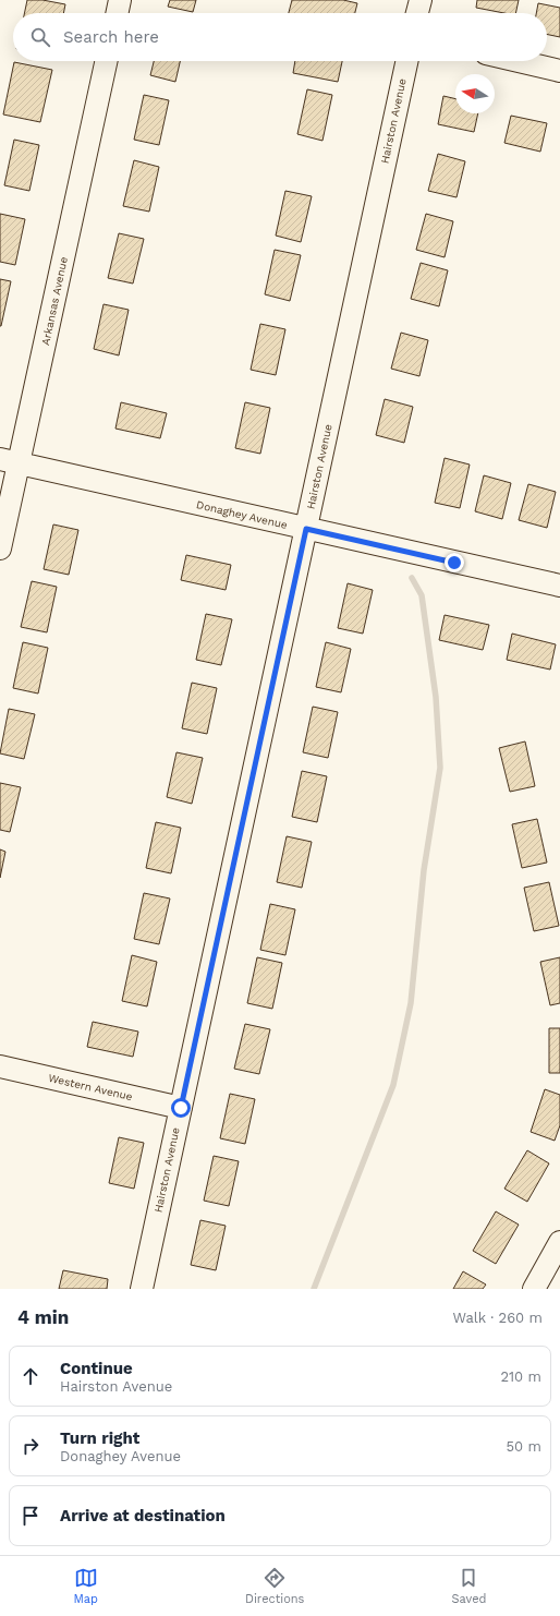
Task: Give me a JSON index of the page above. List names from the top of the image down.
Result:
{
  "streets": {
    "street": [
      "Hairston Avenue",
      "Arkansas Avenue",
      "Donaghey Avenue",
      "Western Avenue"
    ]
  },
  "crossings": [
    ["Hairston Avenue", "Donaghey Avenue"],
    ["Hairston Avenue", "Western Avenue"],
    ["Arkansas Avenue", "Donaghey Avenue"]
  ],
  "north": "left",
  "page": {
    "search": "Search here",
    "heading": ["4 min", "Walk · 260 m"],
    "list": [
      ["Continue", "Hairston Avenue", "210 m"],
      ["Turn right", "Donaghey Avenue", "50 m"],
      "Arrive at destination"
    ],
    "nav": ["Map", "Directions", "Saved"]
  }
}
